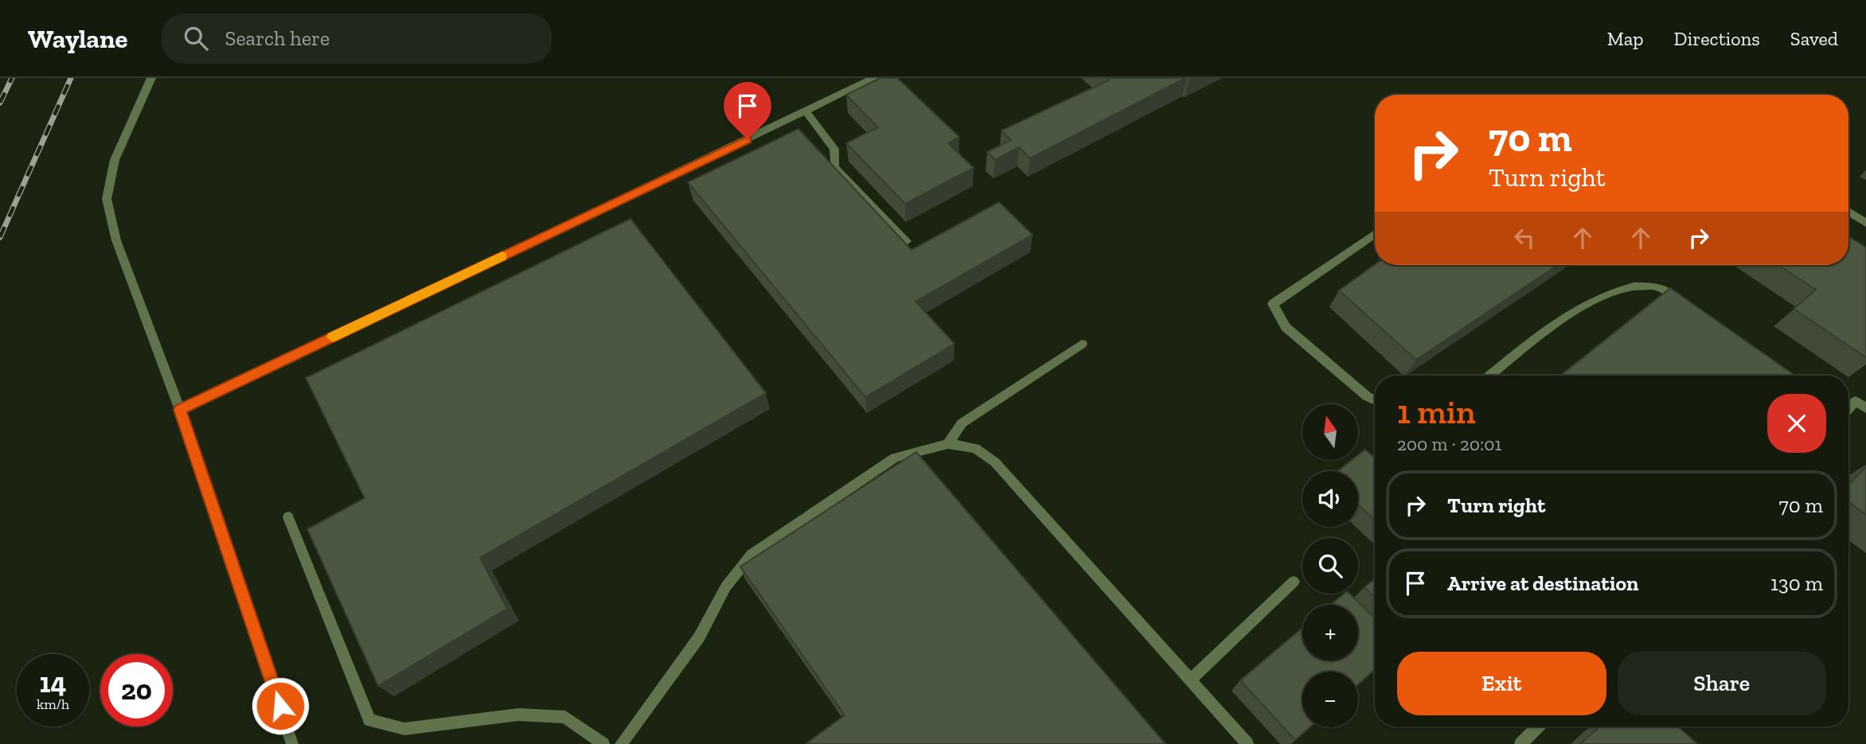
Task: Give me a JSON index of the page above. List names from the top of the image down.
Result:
{
  "north": "top",
  "page": {
    "header": "Waylane",
    "search": "Search here",
    "nav": ["Map", "Directions", "Saved"],
    "turn": ["70 m", "Turn right"],
    "heading": ["1 min", "200 m · 20:01"],
    "map_buttons": ["+", "−"],
    "list": [
      {
        "name": "Turn right",
        "value": "70 m"
      },
      {
        "name": "Arrive at destination",
        "value": "130 m"
      }
    ],
    "buttons": ["Exit", "Share"],
    "speed": "14 km/h",
    "limit": "20"
  }
}
